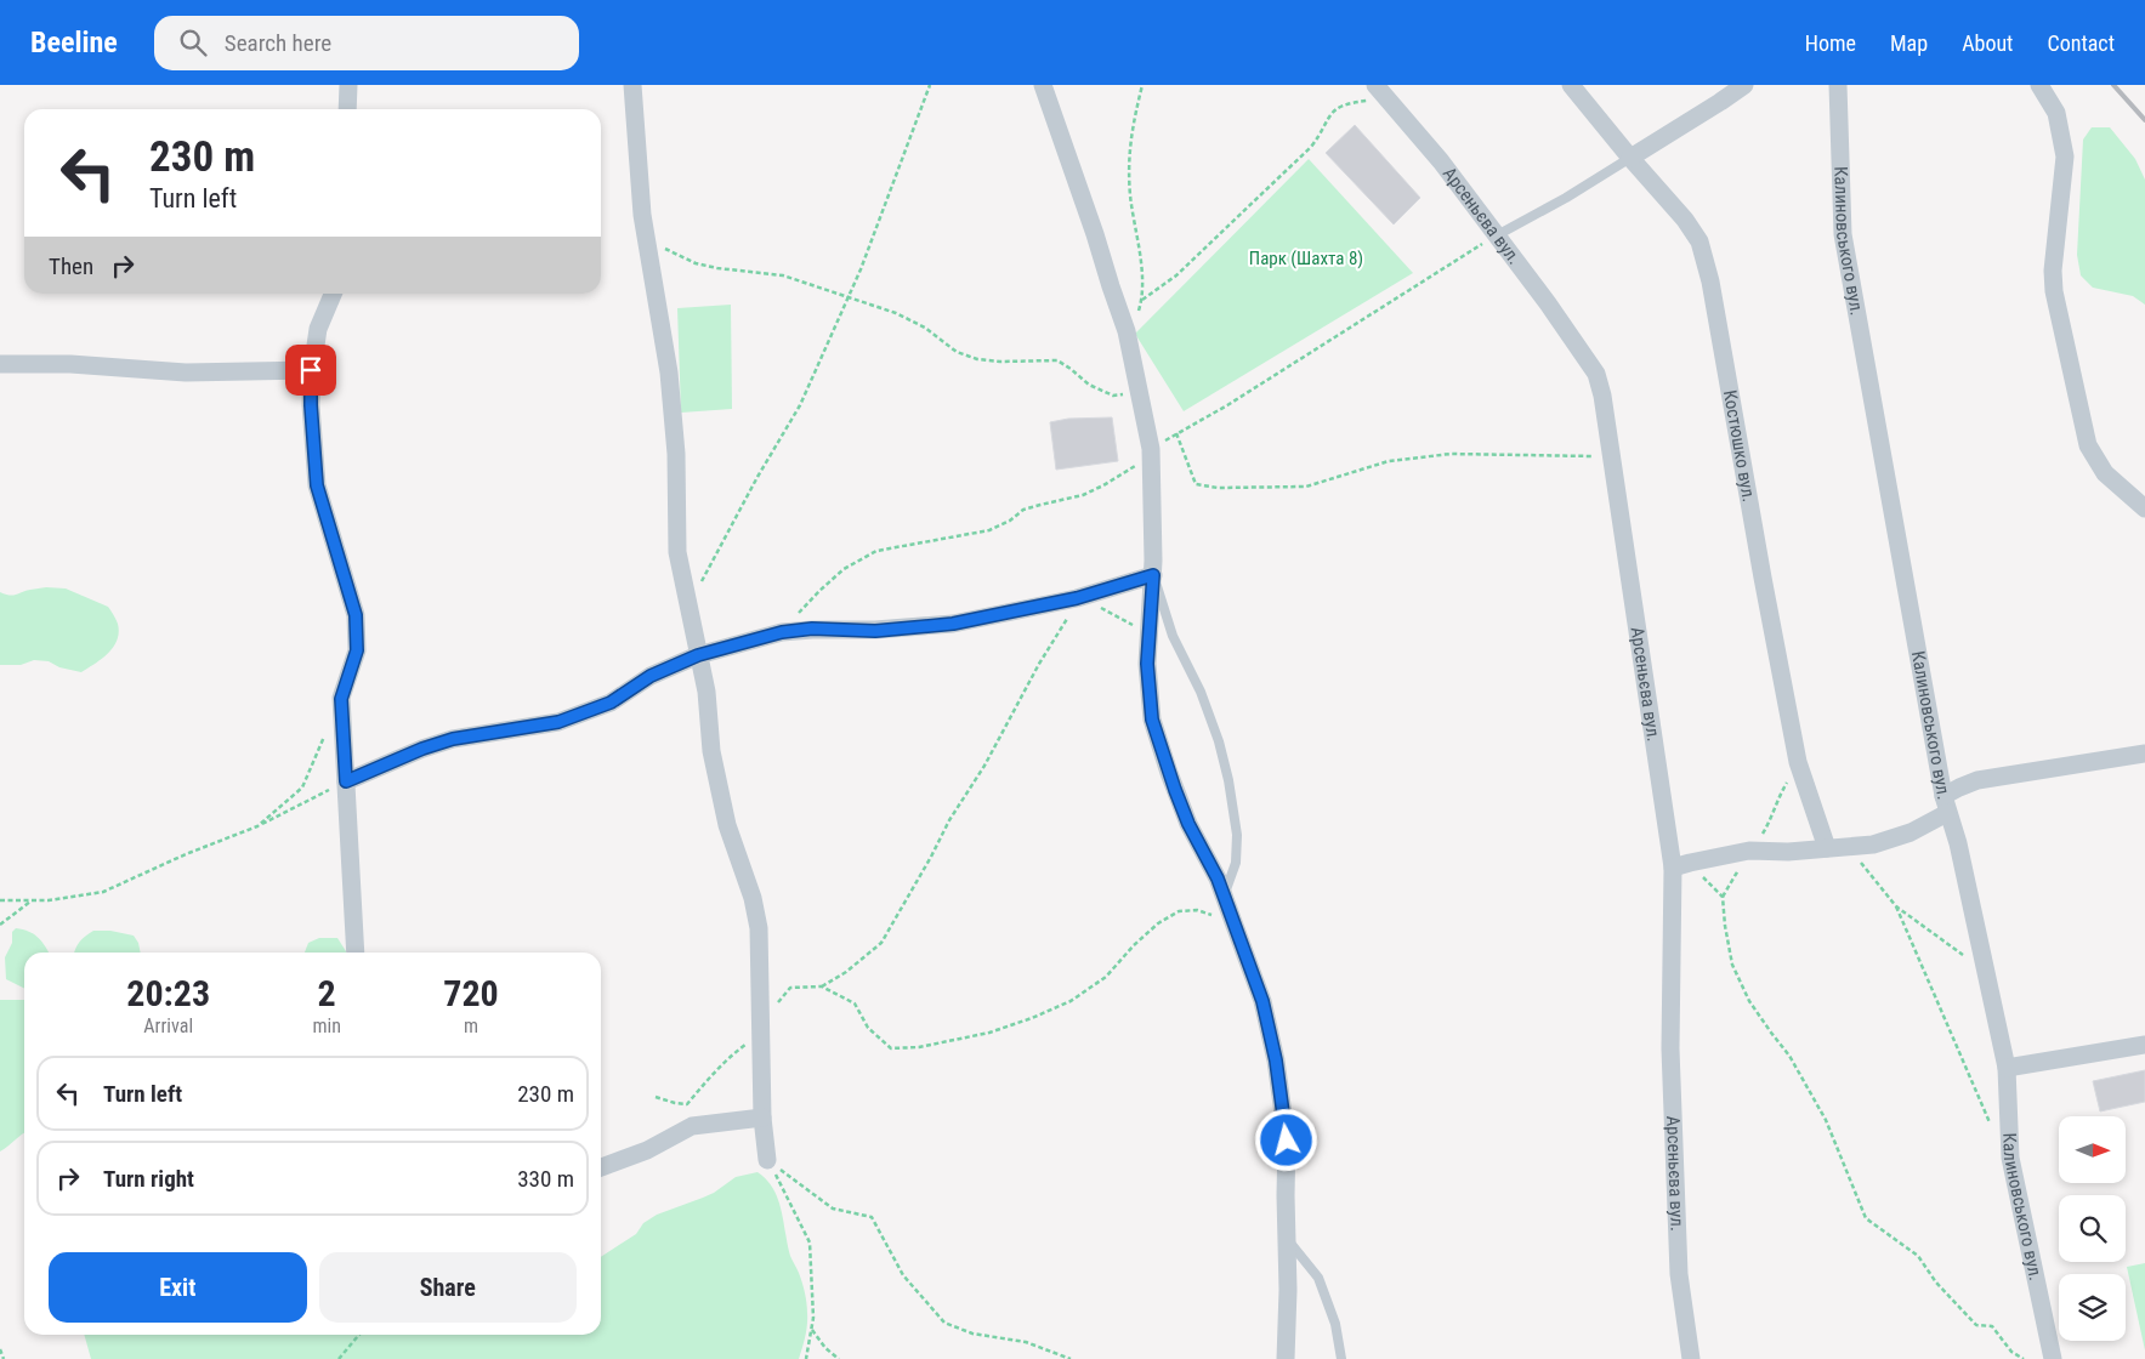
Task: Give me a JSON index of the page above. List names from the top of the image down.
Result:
{
  "streets": {
    "street": ["Арсеньєва вул.", "Калиновського вул.", "Костюшко вул."]
  },
  "parks": ["Парк (Шахта 8)"],
  "north": "right",
  "page": {
    "header": "Beeline",
    "search": "Search here",
    "nav": [
      "Home",
      "Map",
      "About",
      "Contact"
    ],
    "turn": ["230 m", "Turn left"],
    "then": "Then",
    "eta": [
      "20:23",
      "Arrival",
      "2",
      "min",
      "720",
      "m"
    ],
    "list": [
      {
        "name": "Turn left",
        "value": "230 m"
      },
      {
        "name": "Turn right",
        "value": "330 m"
      }
    ],
    "buttons": ["Exit", "Share"]
  }
}
